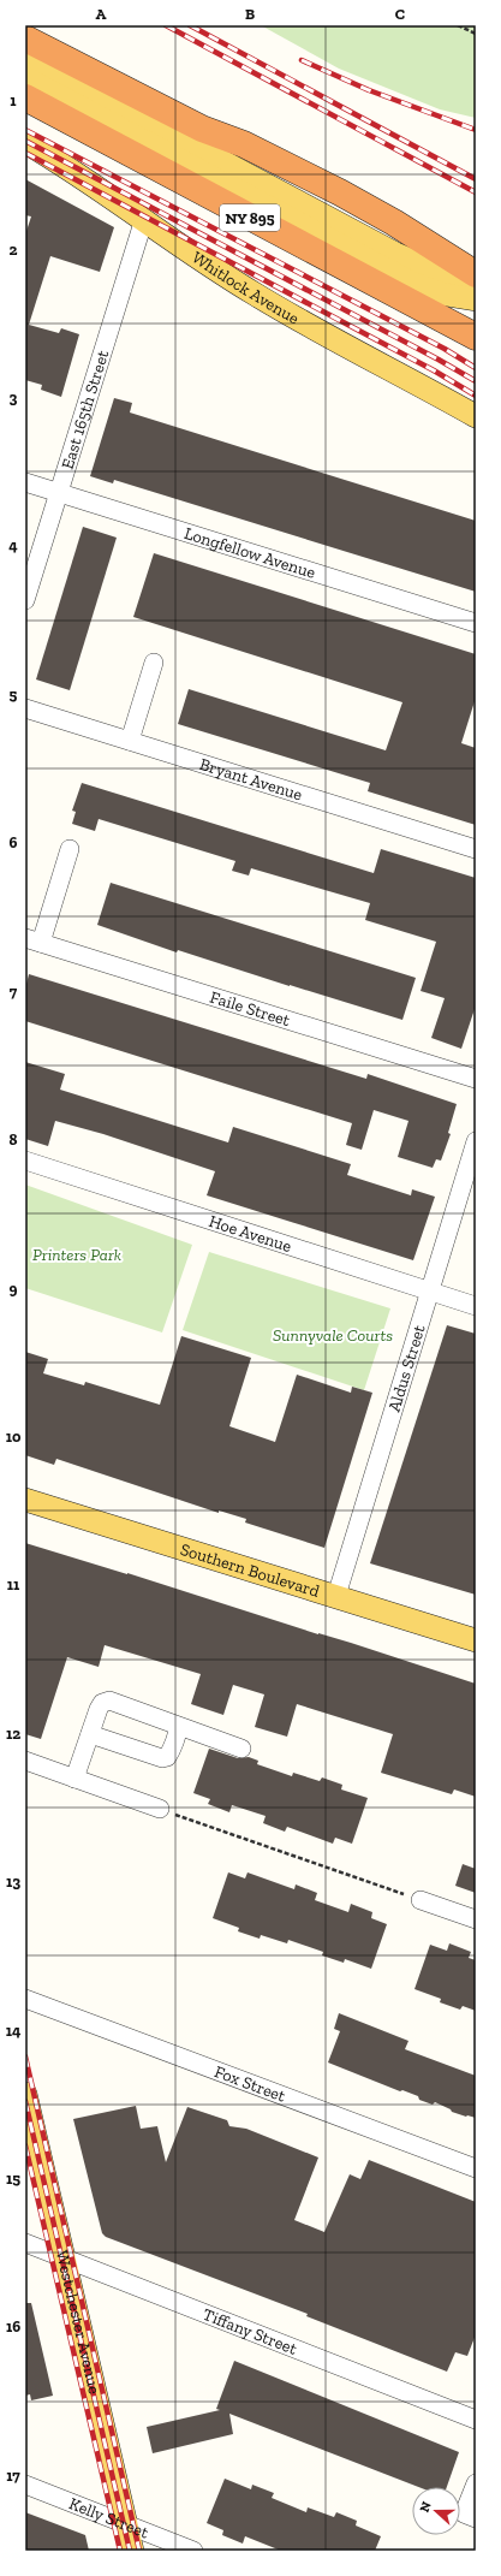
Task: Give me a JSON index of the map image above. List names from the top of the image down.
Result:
{
  "streets": {
    "highway": ["NY 895"],
    "main road": ["Whitlock Avenue", "Southern Boulevard", "Westchester Avenue"],
    "street": [
      "East 165th Street",
      "Longfellow Avenue",
      "Bryant Avenue",
      "Faile Street",
      "Hoe Avenue",
      "Aldus Street",
      "Fox Street",
      "Tiffany Street",
      "Kelly Street"
    ]
  },
  "crossings": [
    ["Whitlock Avenue", "East 165th Street"],
    ["East 165th Street", "Longfellow Avenue"],
    ["Hoe Avenue", "Aldus Street"],
    ["Aldus Street", "Southern Boulevard"],
    ["Westchester Avenue", "Tiffany Street"],
    ["Westchester Avenue", "Kelly Street"]
  ],
  "parks": ["Printers Park", "Sunnyvale Courts"],
  "north": "left",
  "grid": {
    "columns": ["A", "B", "C"],
    "rows": [
      "1",
      "2",
      "3",
      "4",
      "5",
      "6",
      "7",
      "8",
      "9",
      "10",
      "11",
      "12",
      "13",
      "14",
      "15",
      "16",
      "17"
    ]
  }
}
